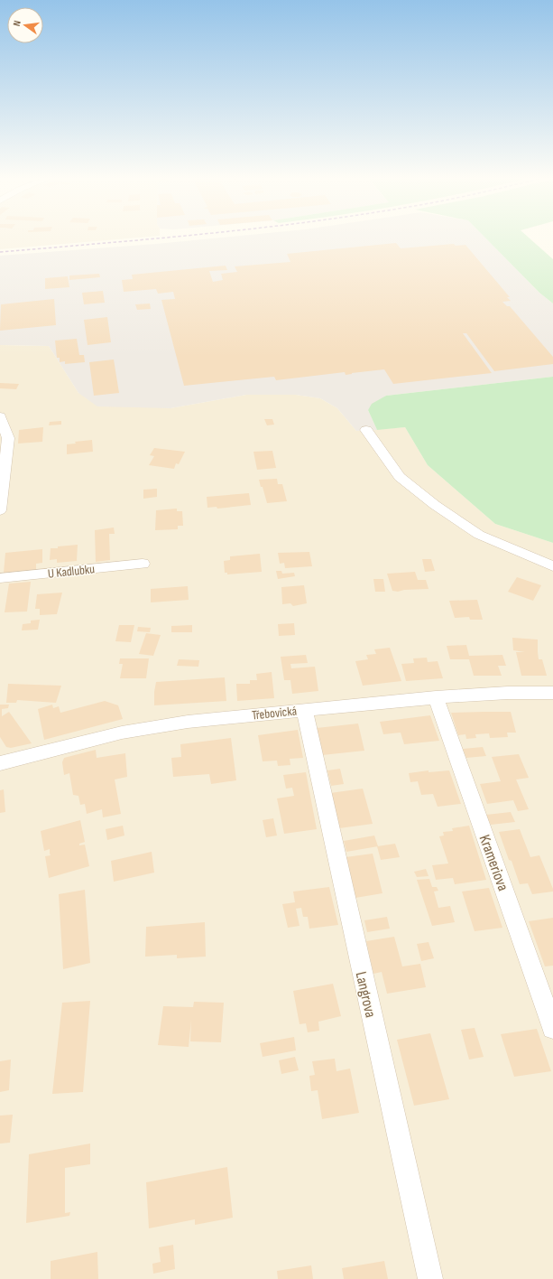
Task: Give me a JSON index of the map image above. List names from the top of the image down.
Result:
{
  "streets": {
    "street": [
      "U Kadlubku",
      "Třebovická",
      "Krameriova",
      "Langrova"
    ]
  },
  "crossings": [
    ["Třebovická", "Krameriova"],
    ["Třebovická", "Langrova"]
  ],
  "north": "left"
}
